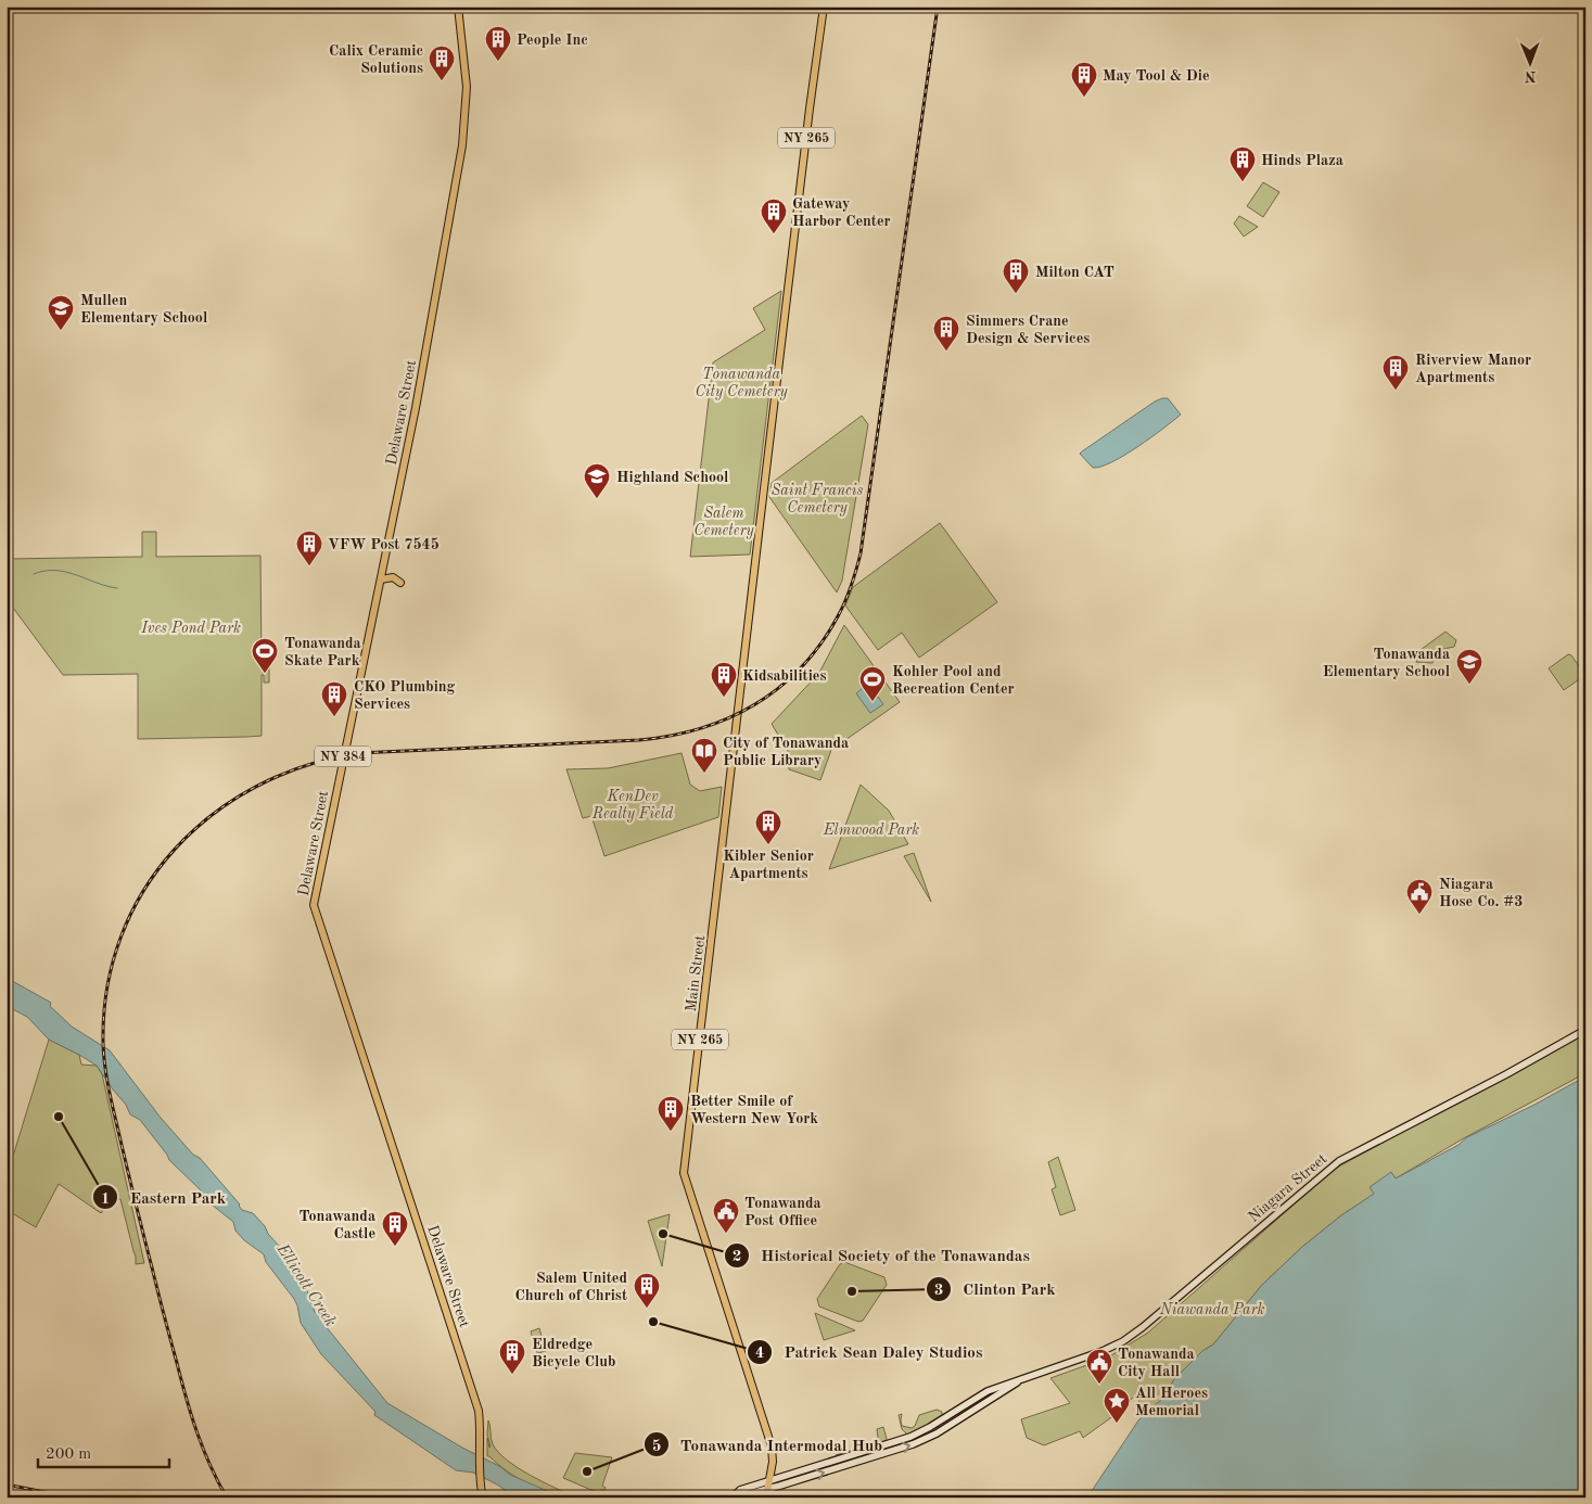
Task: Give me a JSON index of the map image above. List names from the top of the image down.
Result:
{
  "streets": {
    "main road": [
      "NY 265",
      "Delaware Street",
      "NY 384",
      "Main Street",
      "Niagara Street"
    ]
  },
  "crossings": [
    ["NY 265", "Main Street"],
    ["NY 265", "Niagara Street"],
    ["Main Street", "Niagara Street"]
  ],
  "water": ["Ellicott Creek"],
  "parks": [
    "Tonawanda City Cemetery",
    "Saint Francis Cemetery",
    "Salem Cemetery",
    "Ives Pond Park",
    "KenDev Realty Field",
    "Elmwood Park",
    "Niawanda Park"
  ],
  "places": {
    "building": [
      "People Inc",
      "Calix Ceramic Solutions",
      "May Tool & Die",
      "Hinds Plaza",
      "Gateway Harbor Center",
      "Milton CAT",
      "Simmers Crane Design & Services",
      "Riverview Manor Apartments",
      "VFW Post 7545",
      "Kidsabilities",
      "CKO Plumbing Services",
      "Kibler Senior Apartments",
      "Better Smile of Western New York",
      "Tonawanda Castle",
      "Salem United Church of Christ",
      "Eldredge Bicycle Club"
    ],
    "school or university": ["Mullen Elementary School", "Highland School", "Tonawanda Elementary School"],
    "sports": ["Tonawanda Skate Park", "Kohler Pool and Recreation Center"],
    "library": ["City of Tonawanda Public Library"],
    "public building": ["Niagara Hose Co. #3", "Tonawanda Post Office", "Tonawanda City Hall"],
    "other": [
      "Eastern Park",
      "Historical Society of the Tonawandas",
      "Clinton Park",
      "Patrick Sean Daley Studios",
      "Tonawanda Intermodal Hub"
    ],
    "place": ["All Heroes Memorial"]
  },
  "scale_bar": "200 m",
  "north": "bottom"
}
